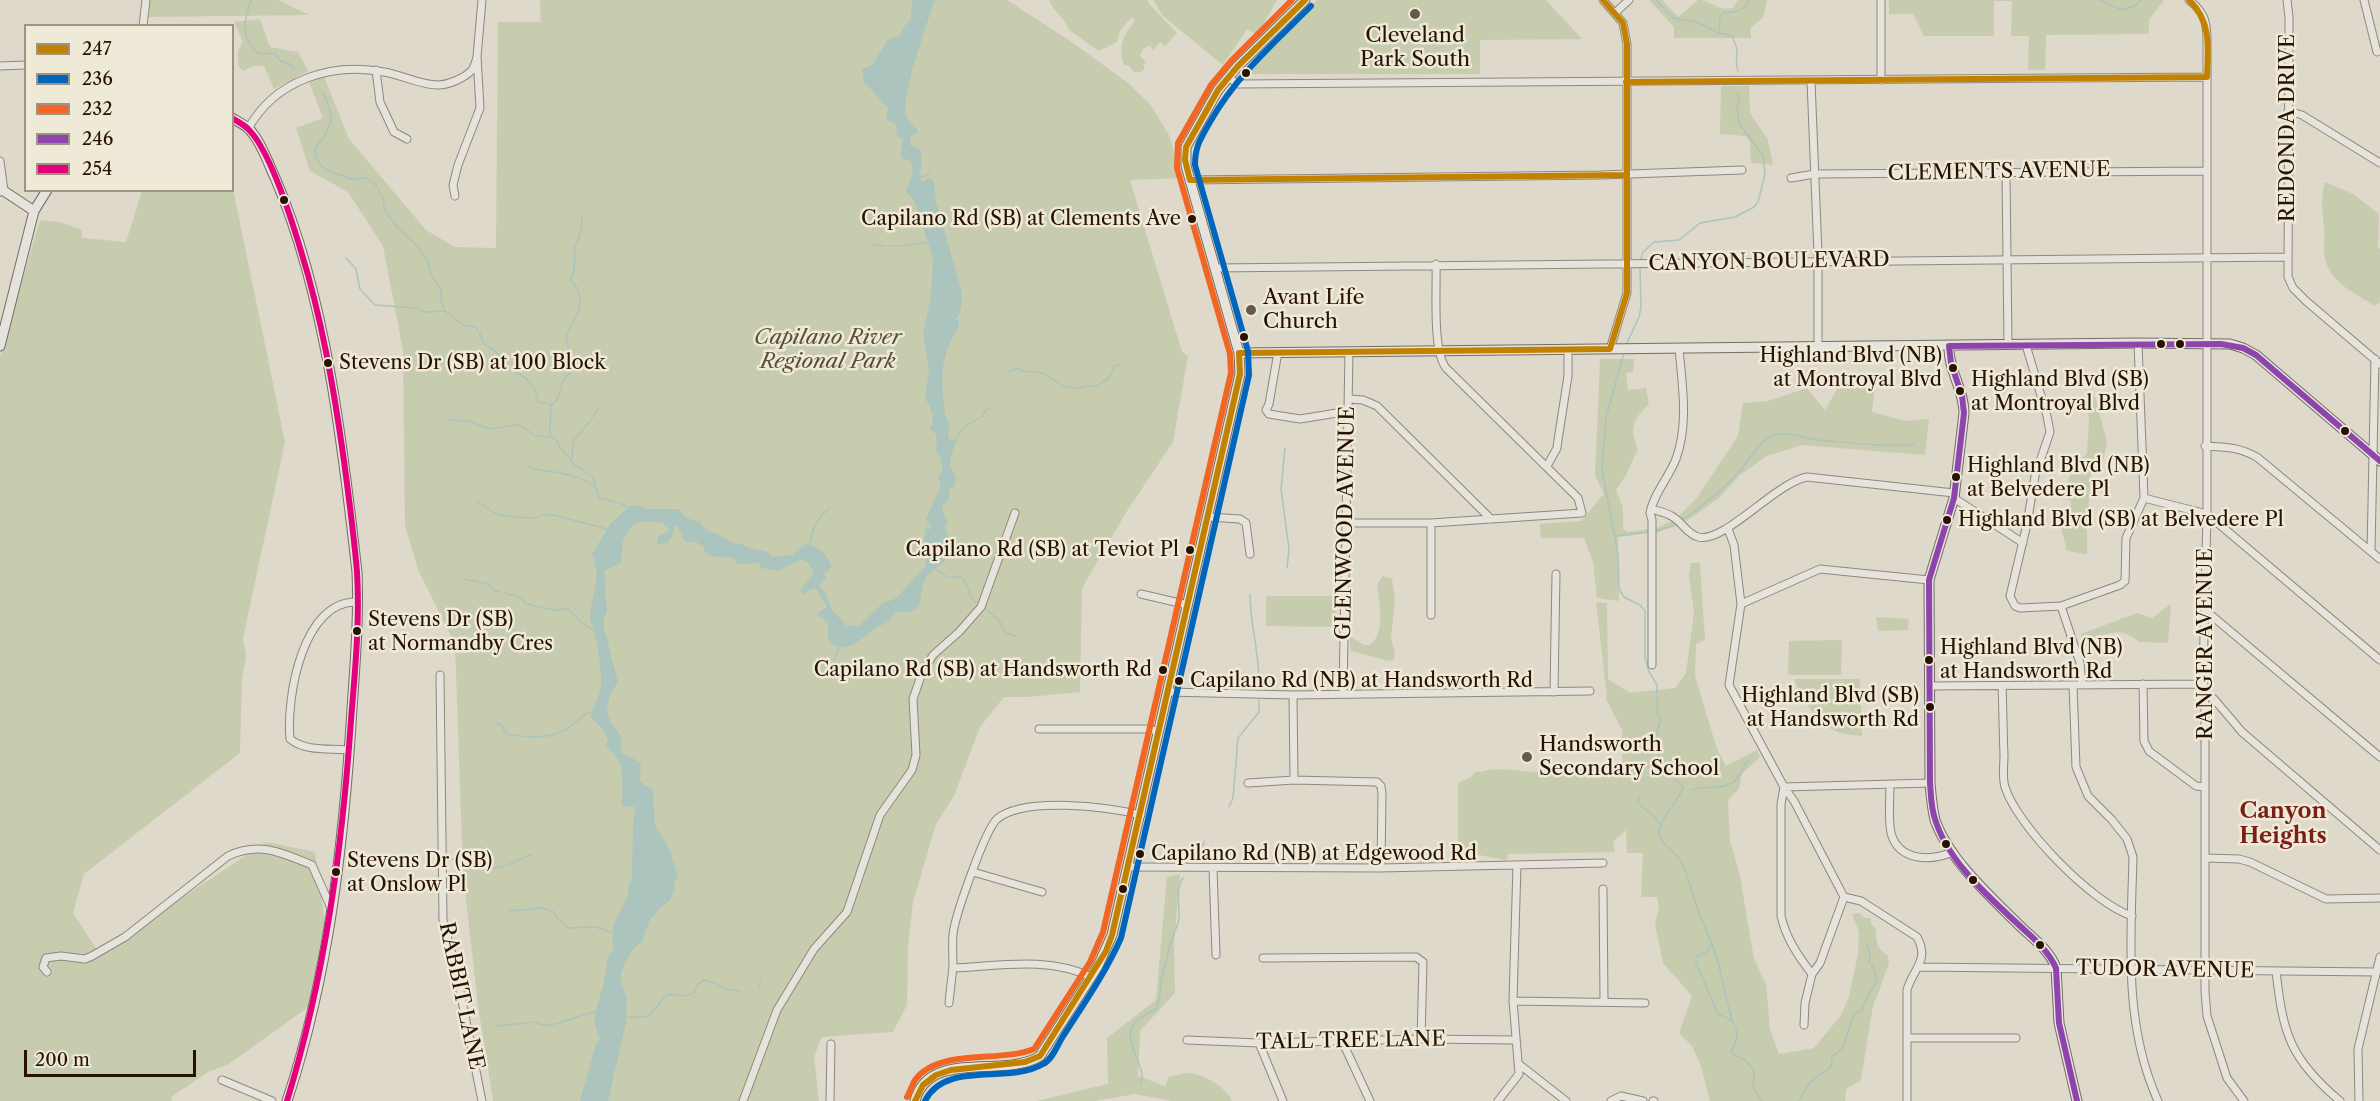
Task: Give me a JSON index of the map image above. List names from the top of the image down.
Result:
{
  "streets": {
    "street": [
      "REDONDA DRIVE",
      "CLEMENTS AVENUE",
      "CANYON BOULEVARD",
      "GLENWOOD AVENUE",
      "RANGER AVENUE",
      "TUDOR AVENUE",
      "RABBIT LANE",
      "TALL TREE LANE"
    ]
  },
  "crossings": [
    ["REDONDA DRIVE", "CANYON BOULEVARD"],
    ["CLEMENTS AVENUE", "RANGER AVENUE"],
    ["CANYON BOULEVARD", "RANGER AVENUE"],
    ["RANGER AVENUE", "TUDOR AVENUE"]
  ],
  "districts": ["Canyon Heights"],
  "parks": ["Capilano River Regional Park"],
  "places": [
    "Cleveland Park South",
    "Capilano Rd (SB) at Clements Ave",
    "Avant Life Church",
    "Stevens Dr (SB) at 100 Block",
    "Highland Blvd (NB) at Montroyal Blvd",
    "Highland Blvd (SB) at Montroyal Blvd",
    "Highland Blvd (NB) at Belvedere Pl",
    "Highland Blvd (SB) at Belvedere Pl",
    "Capilano Rd (SB) at Teviot Pl",
    "Stevens Dr (SB) at Normandby Cres",
    "Highland Blvd (NB) at Handsworth Rd",
    "Capilano Rd (SB) at Handsworth Rd",
    "Capilano Rd (NB) at Handsworth Rd",
    "Highland Blvd (SB) at Handsworth Rd",
    "Handsworth Secondary School",
    "Capilano Rd (NB) at Edgewood Rd",
    "Stevens Dr (SB) at Onslow Pl"
  ],
  "lines": [
    "transit line 247",
    "transit line 232",
    "transit line 236",
    "transit line 254",
    "transit line 246"
  ],
  "legend": [
    "247",
    "236",
    "232",
    "246",
    "254"
  ],
  "scale_bar": "200 m"
}
